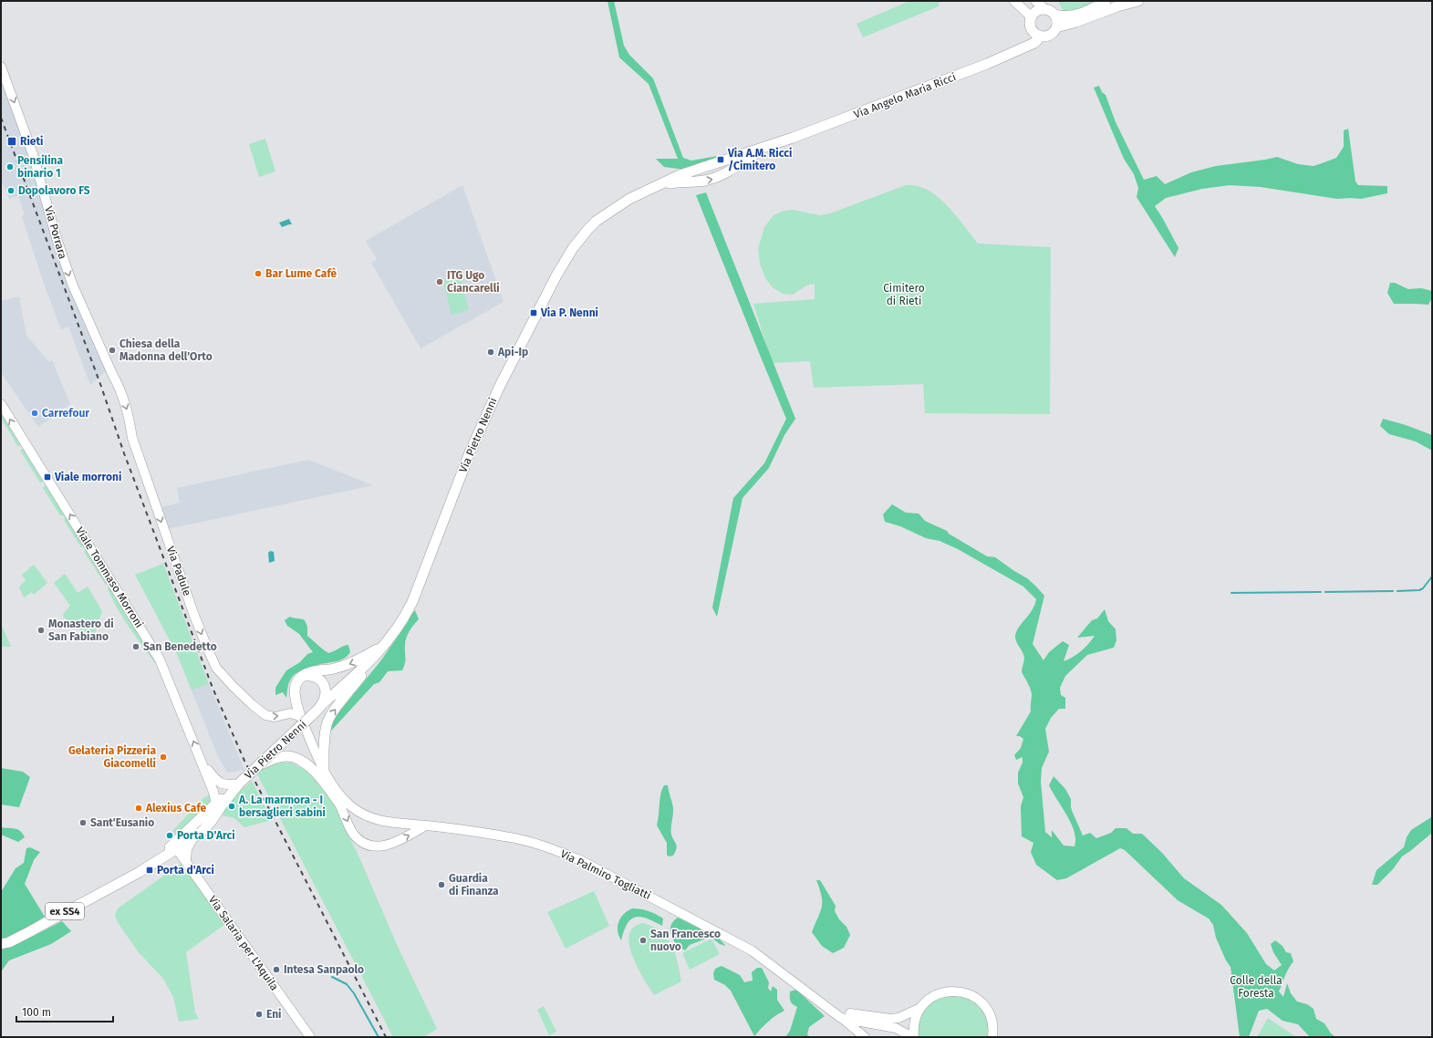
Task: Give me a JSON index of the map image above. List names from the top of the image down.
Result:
{
  "streets": {
    "main road": ["Via Angelo Maria Ricci", "Via Pietro Nenni", "ex SS4"],
    "street": [
      "Via Porrara",
      "Via Padule",
      "Viale Tommaso Morroni",
      "Via Palmiro Togliatti",
      "Via Salaria per L'Aquila"
    ]
  },
  "crossings": [
    ["Via Angelo Maria Ricci", "Via Pietro Nenni"],
    ["Via Porrara", "Via Padule"],
    ["Via Padule", "Via Palmiro Togliatti"],
    ["ex SS4", "Via Salaria per L'Aquila"]
  ],
  "one_way": ["Via Porrara", "Via Padule", "Viale Tommaso Morroni"],
  "parks": ["Cimitero di Rieti", "Colle della Foresta"],
  "places": {
    "transit": [
      "Rieti",
      "Via A.M. Ricci /Cimitero",
      "Via P. Nenni",
      "Viale morroni",
      "Porta d'Arci"
    ],
    "other": [
      "Pensilina binario 1",
      "Dopolavoro FS",
      "Bar Lume Cafè",
      "ITG Ugo Ciancarelli",
      "Chiesa della Madonna dell'Orto",
      "Api-Ip",
      "Carrefour",
      "Monastero di San Fabiano",
      "San Benedetto",
      "Gelateria Pizzeria Giacomelli",
      "A. La marmora - I bersaglieri sabini",
      "Alexius Cafe",
      "Sant'Eusanio",
      "Porta D'Arci",
      "Guardia di Finanza",
      "San Francesco nuovo",
      "Intesa Sanpaolo",
      "Eni"
    ]
  },
  "scale_bar": "100 m"
}
